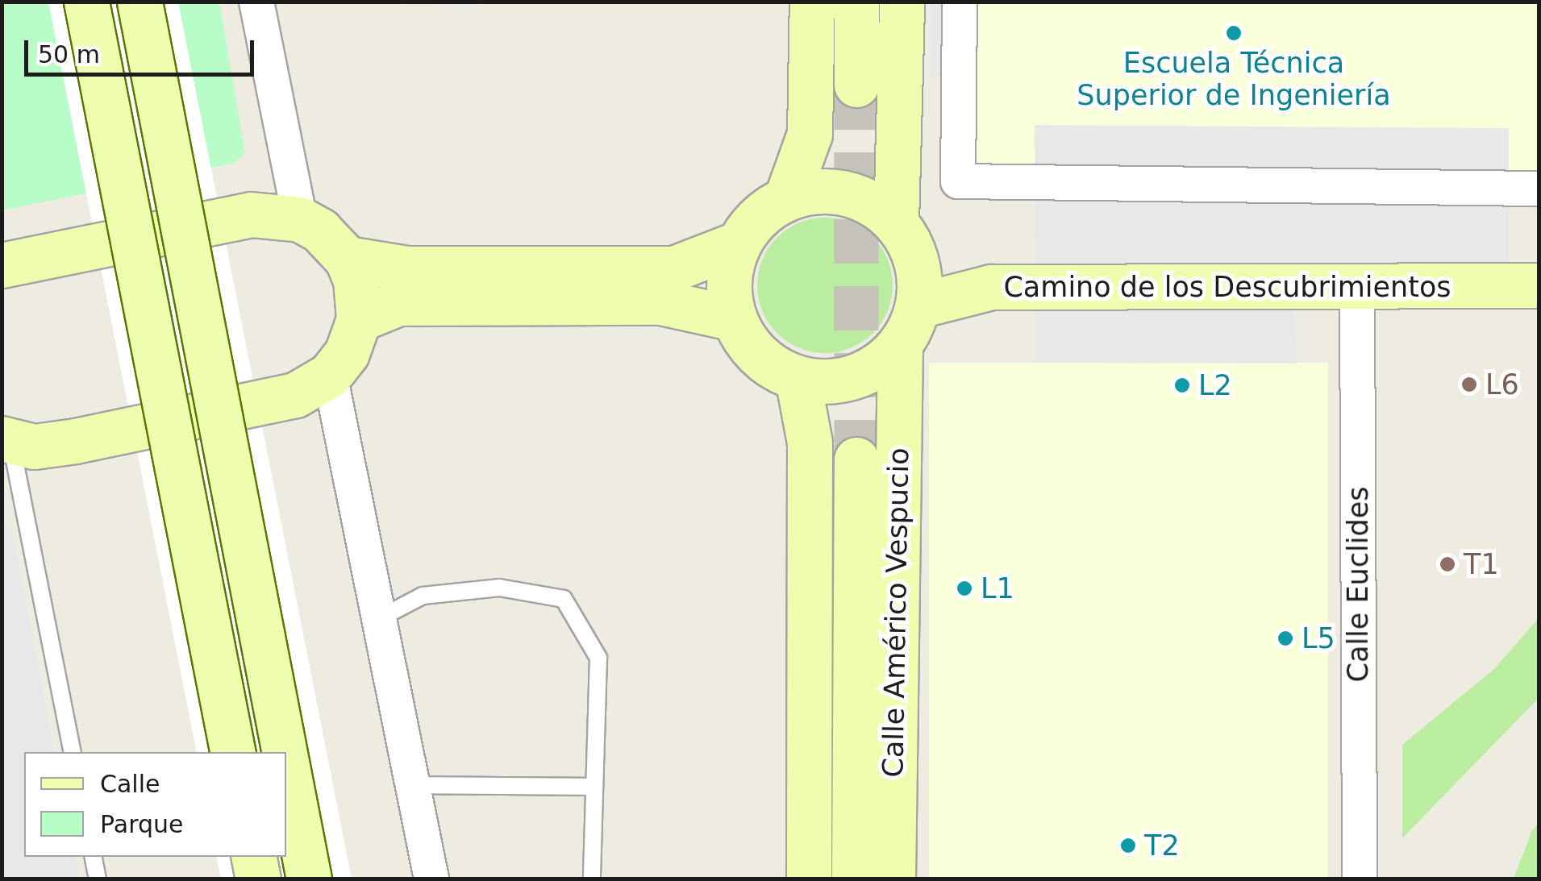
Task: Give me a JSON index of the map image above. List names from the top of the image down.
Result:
{
  "streets": {
    "street": ["Camino de los Descubrimientos", "Calle Euclides", "Calle Américo Vespucio"]
  },
  "crossings": [
    ["Camino de los Descubrimientos", "Calle Euclides"],
    ["Camino de los Descubrimientos", "Calle Américo Vespucio"]
  ],
  "places": [
    "Escuela Técnica Superior de Ingeniería",
    "L6",
    "L2",
    "T1",
    "L1",
    "L5",
    "T2"
  ],
  "legend": ["Calle", "Parque"],
  "scale_bar": "50 m"
}
